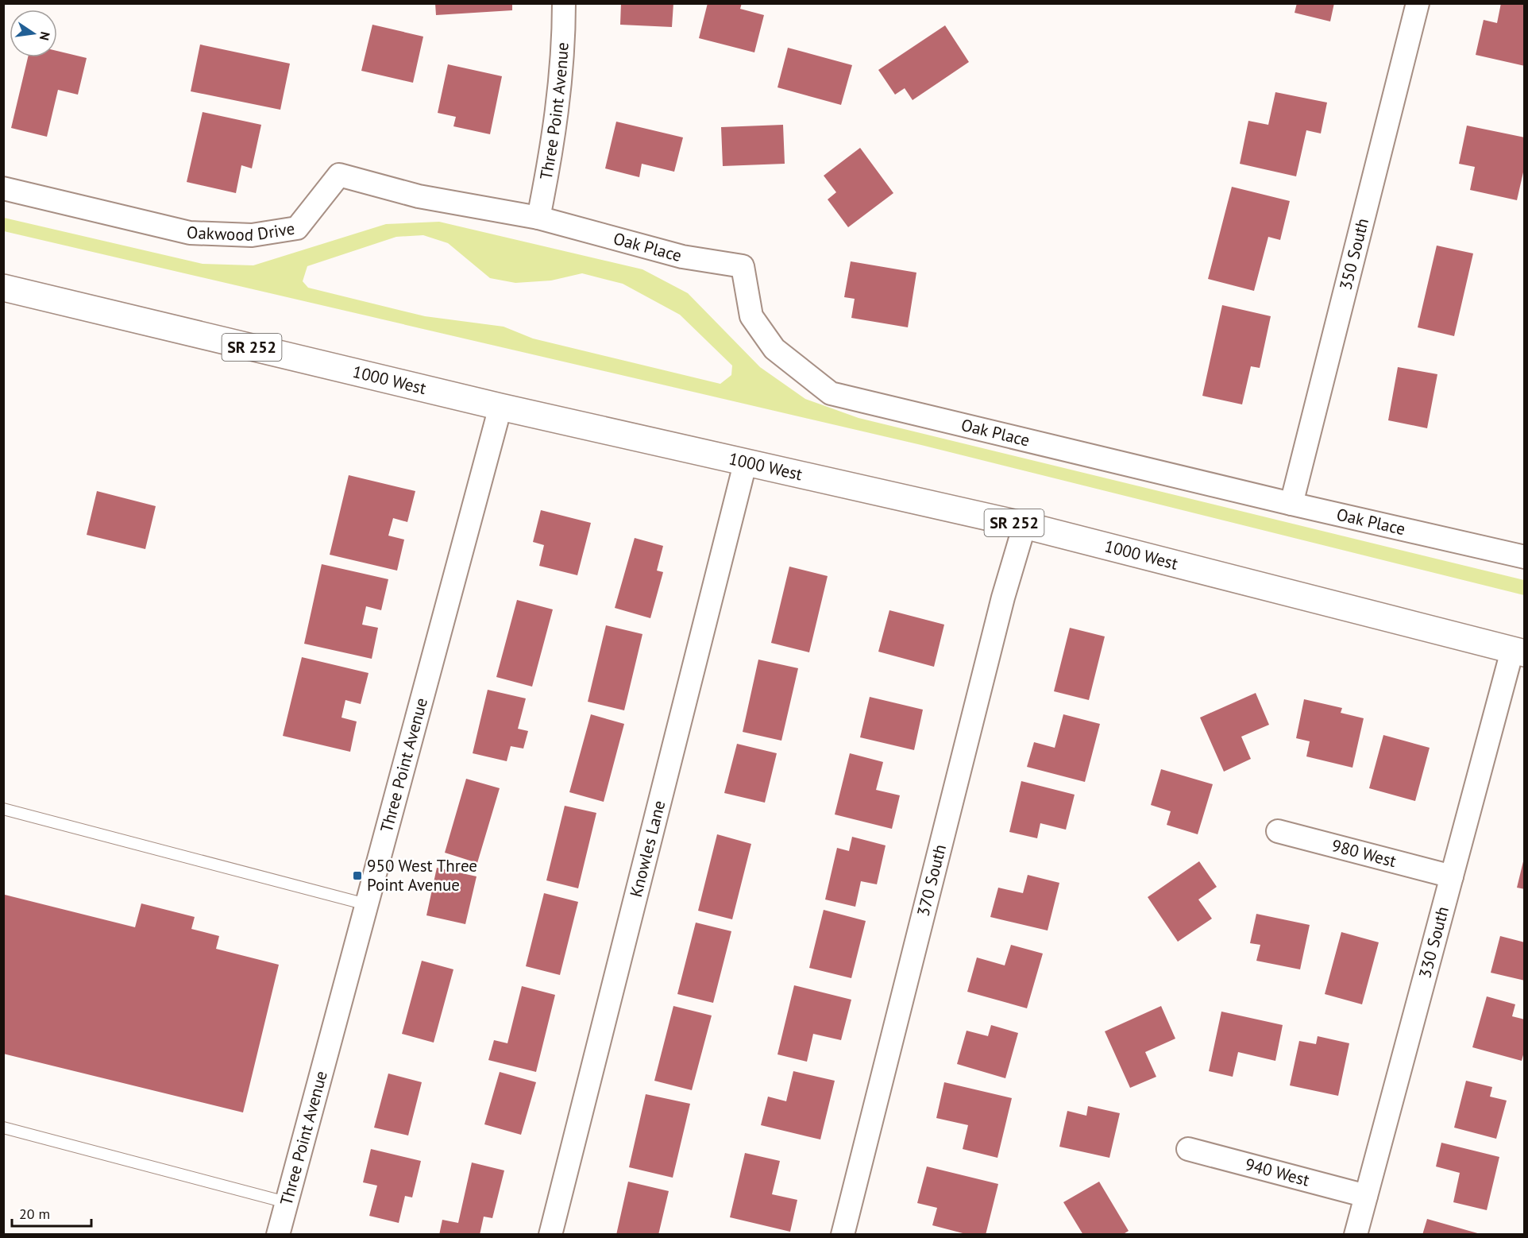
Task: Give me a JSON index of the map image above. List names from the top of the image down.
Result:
{
  "streets": {
    "main road": ["SR 252", "1000 West"],
    "street": [
      "Three Point Avenue",
      "Oakwood Drive",
      "Oak Place",
      "350 South",
      "Knowles Lane",
      "980 West",
      "370 South",
      "330 South",
      "940 West"
    ]
  },
  "crossings": [
    ["Three Point Avenue", "Oakwood Drive"],
    ["Three Point Avenue", "Oak Place"],
    ["Three Point Avenue", "1000 West"],
    ["Oakwood Drive", "Oak Place"],
    ["Oak Place", "350 South"],
    ["1000 West", "Knowles Lane"],
    ["1000 West", "370 South"],
    ["1000 West", "330 South"],
    ["980 West", "330 South"],
    ["330 South", "940 West"]
  ],
  "places": {
    "transit": ["950 West Three Point Avenue"]
  },
  "scale_bar": "20 m",
  "north": "right"
}
